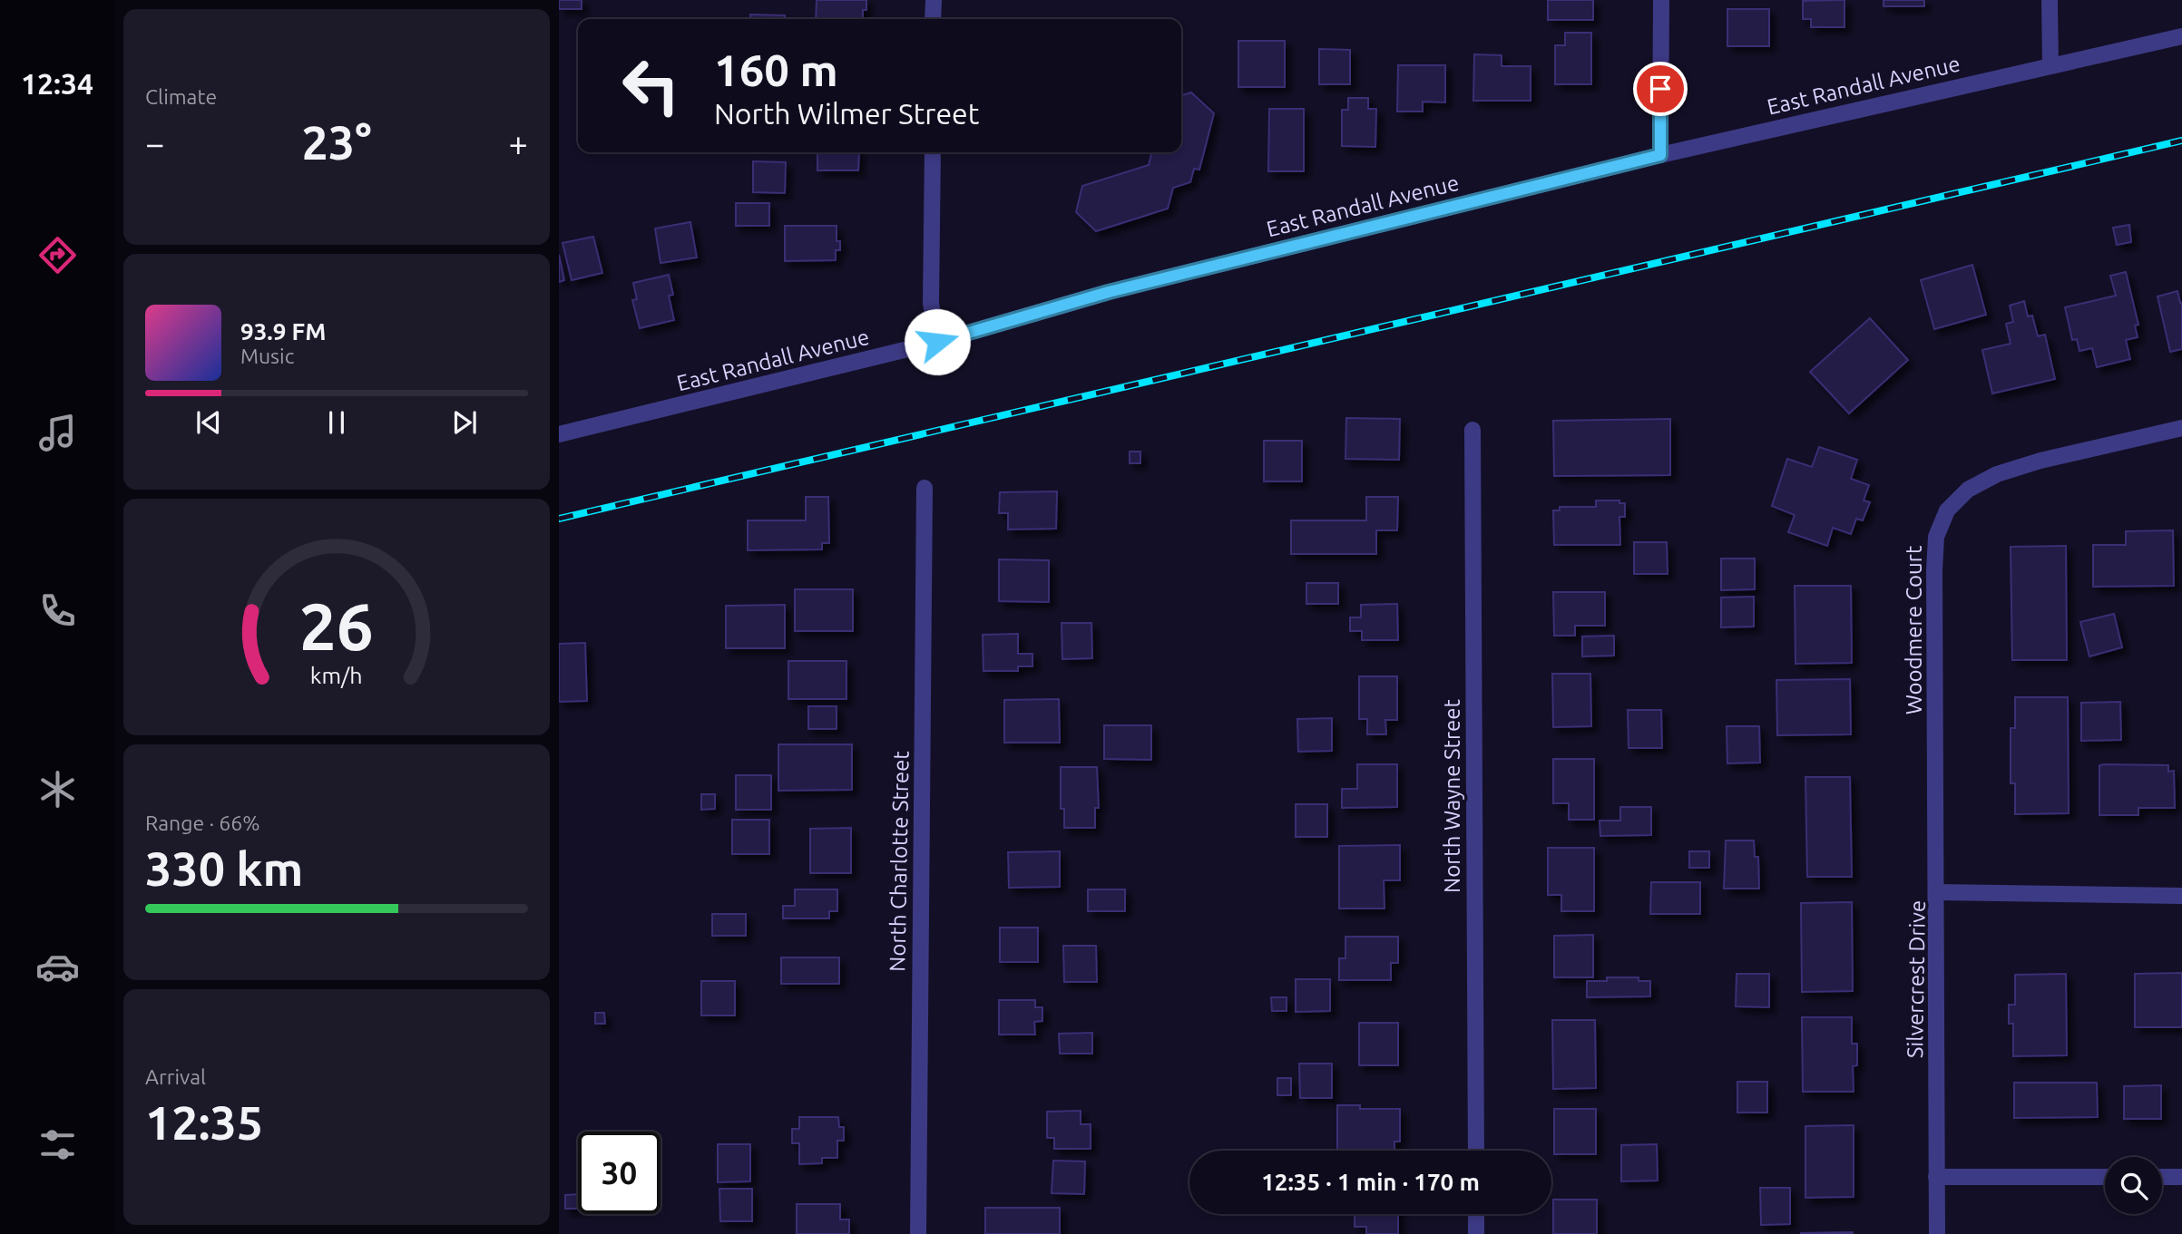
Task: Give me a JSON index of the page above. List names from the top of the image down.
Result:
{
  "streets": {
    "street": [
      "East Randall Avenue",
      "Woodmere Court",
      "North Wayne Street",
      "North Charlotte Street",
      "Silvercrest Drive"
    ]
  },
  "crossings": [
    ["Woodmere Court", "Silvercrest Drive"]
  ],
  "page": {
    "tabs": "12:34",
    "tile": [
      "Climate",
      ["Range · 66%", "330 km"],
      ["Arrival", "12:35"]
    ],
    "turn": ["160 m", "North Wilmer Street"],
    "heat": ["−", "23°", "+"],
    "song": ["93.9 FM", "Music"],
    "limit": "30",
    "trip": "12:35 · 1 min · 170 m",
    "gauge": ["26", "km/h"]
  }
}
